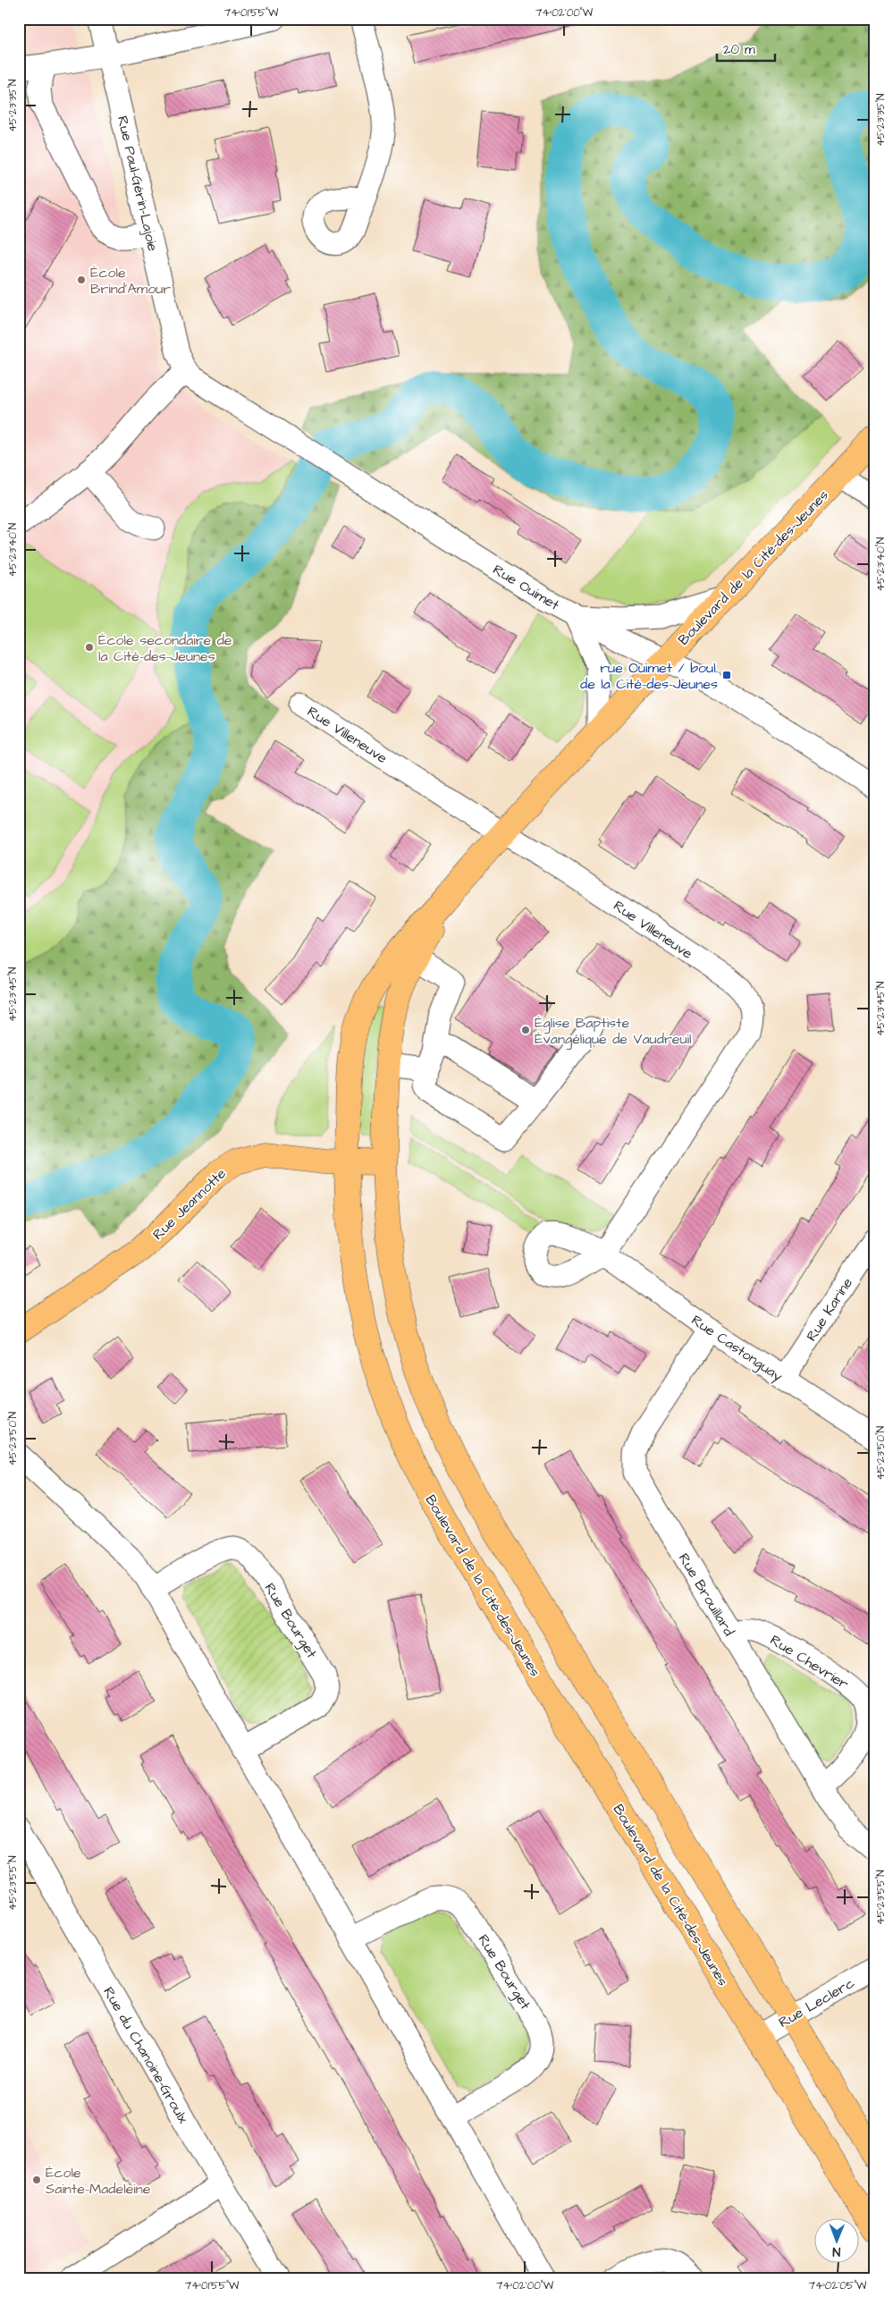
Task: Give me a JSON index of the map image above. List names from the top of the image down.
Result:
{
  "streets": {
    "main road": ["Boulevard de la Cité-des-Jeunes", "Rue Jeannotte"],
    "street": [
      "Rue Paul-Gérin-Lajoie",
      "Rue Ouimet",
      "Rue Villeneuve",
      "Rue Karine",
      "Rue Castonguay",
      "Rue Brouillard",
      "Rue Bourget",
      "Rue Chevrier",
      "Rue Leclerc",
      "Rue du Chanoine-Groulx"
    ]
  },
  "crossings": [
    ["Rue Paul-Gérin-Lajoie", "Rue Ouimet"],
    ["Boulevard de la Cité-des-Jeunes", "Rue Ouimet"],
    ["Boulevard de la Cité-des-Jeunes", "Rue Villeneuve"],
    ["Boulevard de la Cité-des-Jeunes", "Rue Jeannotte"],
    ["Boulevard de la Cité-des-Jeunes", "Rue Leclerc"],
    ["Rue Villeneuve", "Rue Castonguay"],
    ["Rue Karine", "Rue Castonguay"],
    ["Rue Castonguay", "Rue Brouillard"],
    ["Rue Brouillard", "Rue Chevrier"]
  ],
  "places": {
    "other": [
      "École Brind'Amour",
      "École secondaire de la Cité-des-Jeunes",
      "Église Baptiste Évangélique de Vaudreuil",
      "École Sainte-Madeleine"
    ],
    "transit": ["rue Ouimet / boul. de la Cité-des-Jeunes"]
  },
  "scale_bar": "20 m",
  "north": "bottom",
  "coordinates": [
    "74°01'55\"W",
    "74°02'00\"W",
    "45°23'35\"N",
    "45°23'40\"N",
    "45°23'45\"N",
    "45°23'50\"N",
    "45°23'55\"N",
    "74°02'05\"W"
  ]
}
